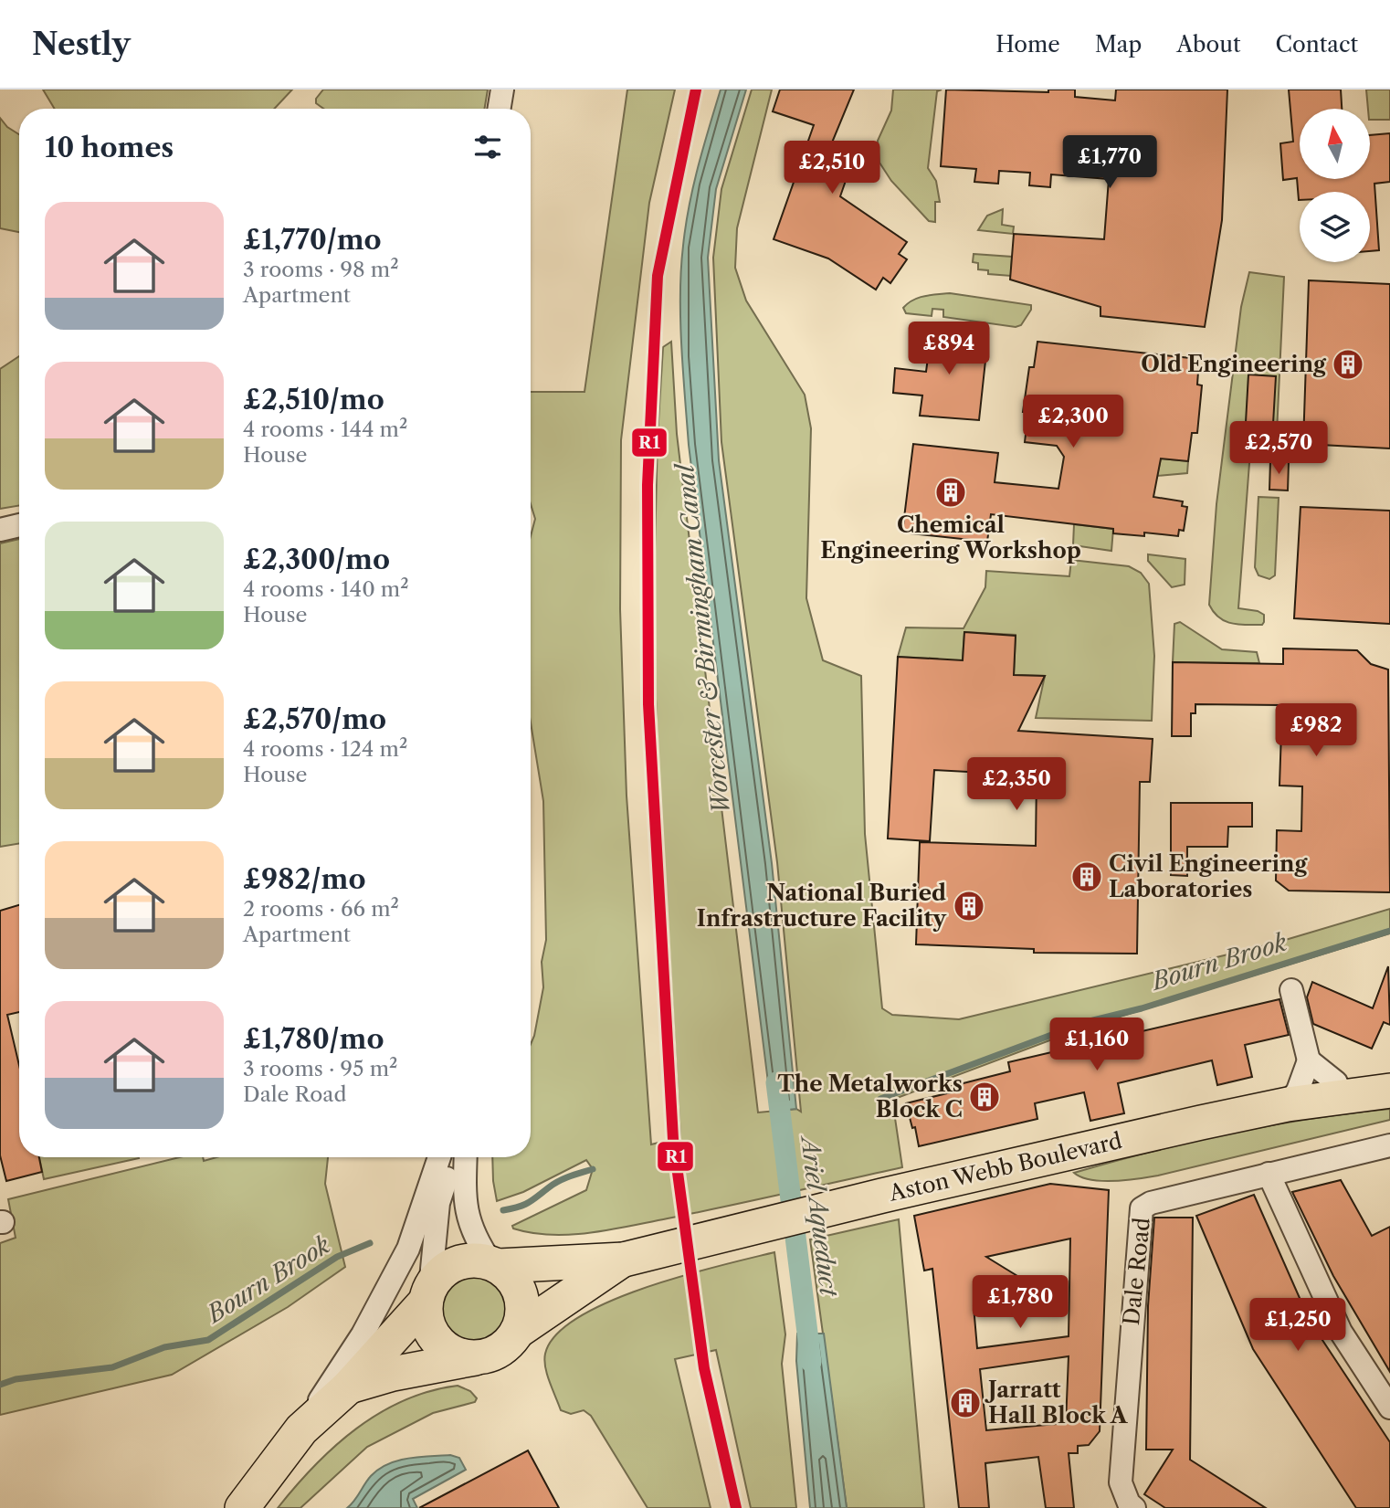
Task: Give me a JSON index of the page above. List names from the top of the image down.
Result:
{
  "streets": {
    "highway": ["Aston Webb Boulevard"],
    "street": ["Dale Road"]
  },
  "water": ["Worcester & Birmingham Canal", "Bourn Brook", "Ariel Aqueduct"],
  "places": {
    "building": [
      "Old Engineering",
      "Chemical Engineering Workshop",
      "Civil Engineering Laboratories",
      "National Buried Infrastructure Facility",
      "The Metalworks Block C",
      "Jarratt Hall Block A"
    ]
  },
  "lines": ["transit line R1"],
  "north": "top",
  "page": {
    "header": "Nestly",
    "nav": [
      "Home",
      "Map",
      "About",
      "Contact"
    ],
    "heading": "10 homes",
    "price": [
      "£1,770",
      "£2,510",
      "£894",
      "£2,300",
      "£2,570",
      "£982",
      "£2,350",
      "£1,160",
      "£1,780",
      "£1,250"
    ],
    "list": [
      {
        "name": "£1,770/mo",
        "note": "3 rooms · 98 m² · Apartment"
      },
      {
        "name": "£2,510/mo",
        "note": "4 rooms · 144 m² · House"
      },
      {
        "name": "£2,300/mo",
        "note": "4 rooms · 140 m² · House"
      },
      {
        "name": "£2,570/mo",
        "note": "4 rooms · 124 m² · House"
      },
      {
        "name": "£982/mo",
        "note": "2 rooms · 66 m² · Apartment"
      },
      {
        "name": "£1,780/mo",
        "note": "3 rooms · 95 m² · Dale Road"
      }
    ]
  }
}
